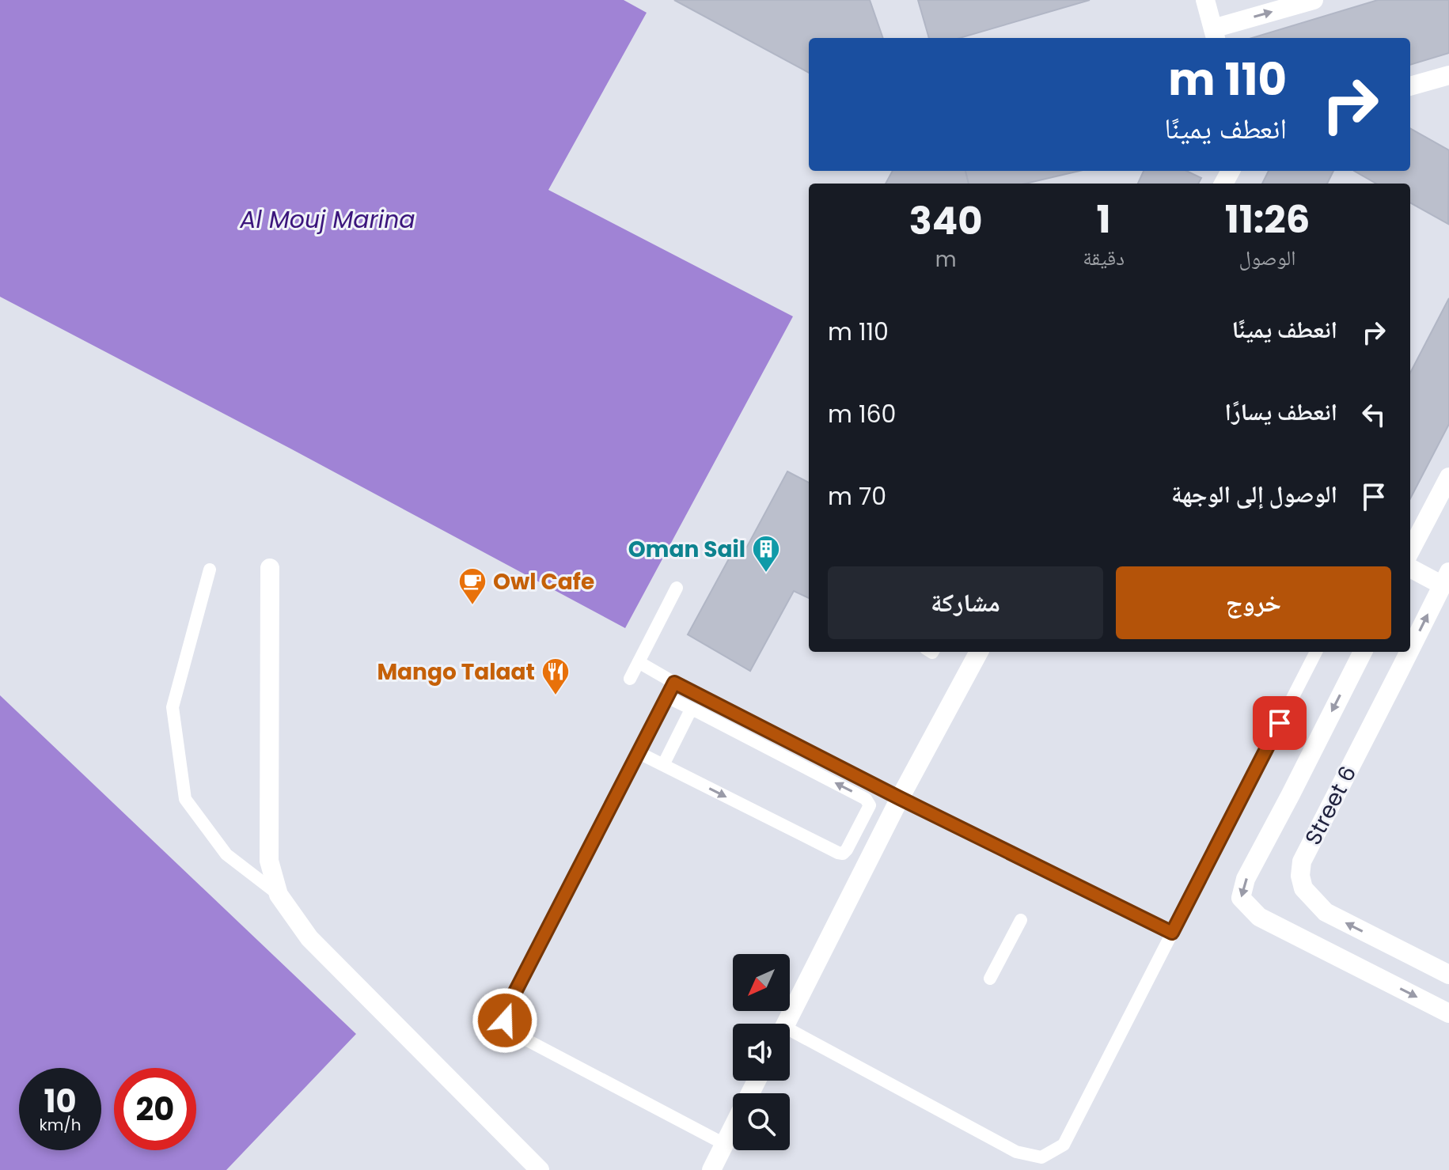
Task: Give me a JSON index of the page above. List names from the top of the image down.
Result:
{
  "streets": {
    "street": ["Street 6"]
  },
  "water": ["Al Mouj Marina"],
  "places": {
    "building": ["Oman Sail"],
    "cafe": ["Owl Cafe"],
    "restaurant": ["Mango Talaat"]
  },
  "north": "bottom left",
  "page": {
    "turn": ["110 m", "انعطف يمينًا"],
    "eta": [
      "11:26",
      "الوصول",
      "1",
      "دقيقة",
      "340",
      "m"
    ],
    "list": [
      {
        "name": "انعطف يمينًا",
        "value": "110 m"
      },
      {
        "name": "انعطف يسارًا",
        "value": "160 m"
      },
      {
        "name": "الوصول إلى الوجهة",
        "value": "70 m"
      }
    ],
    "buttons": ["خروج", "مشاركة"],
    "speed": "10 km/h",
    "limit": "20"
  }
}
